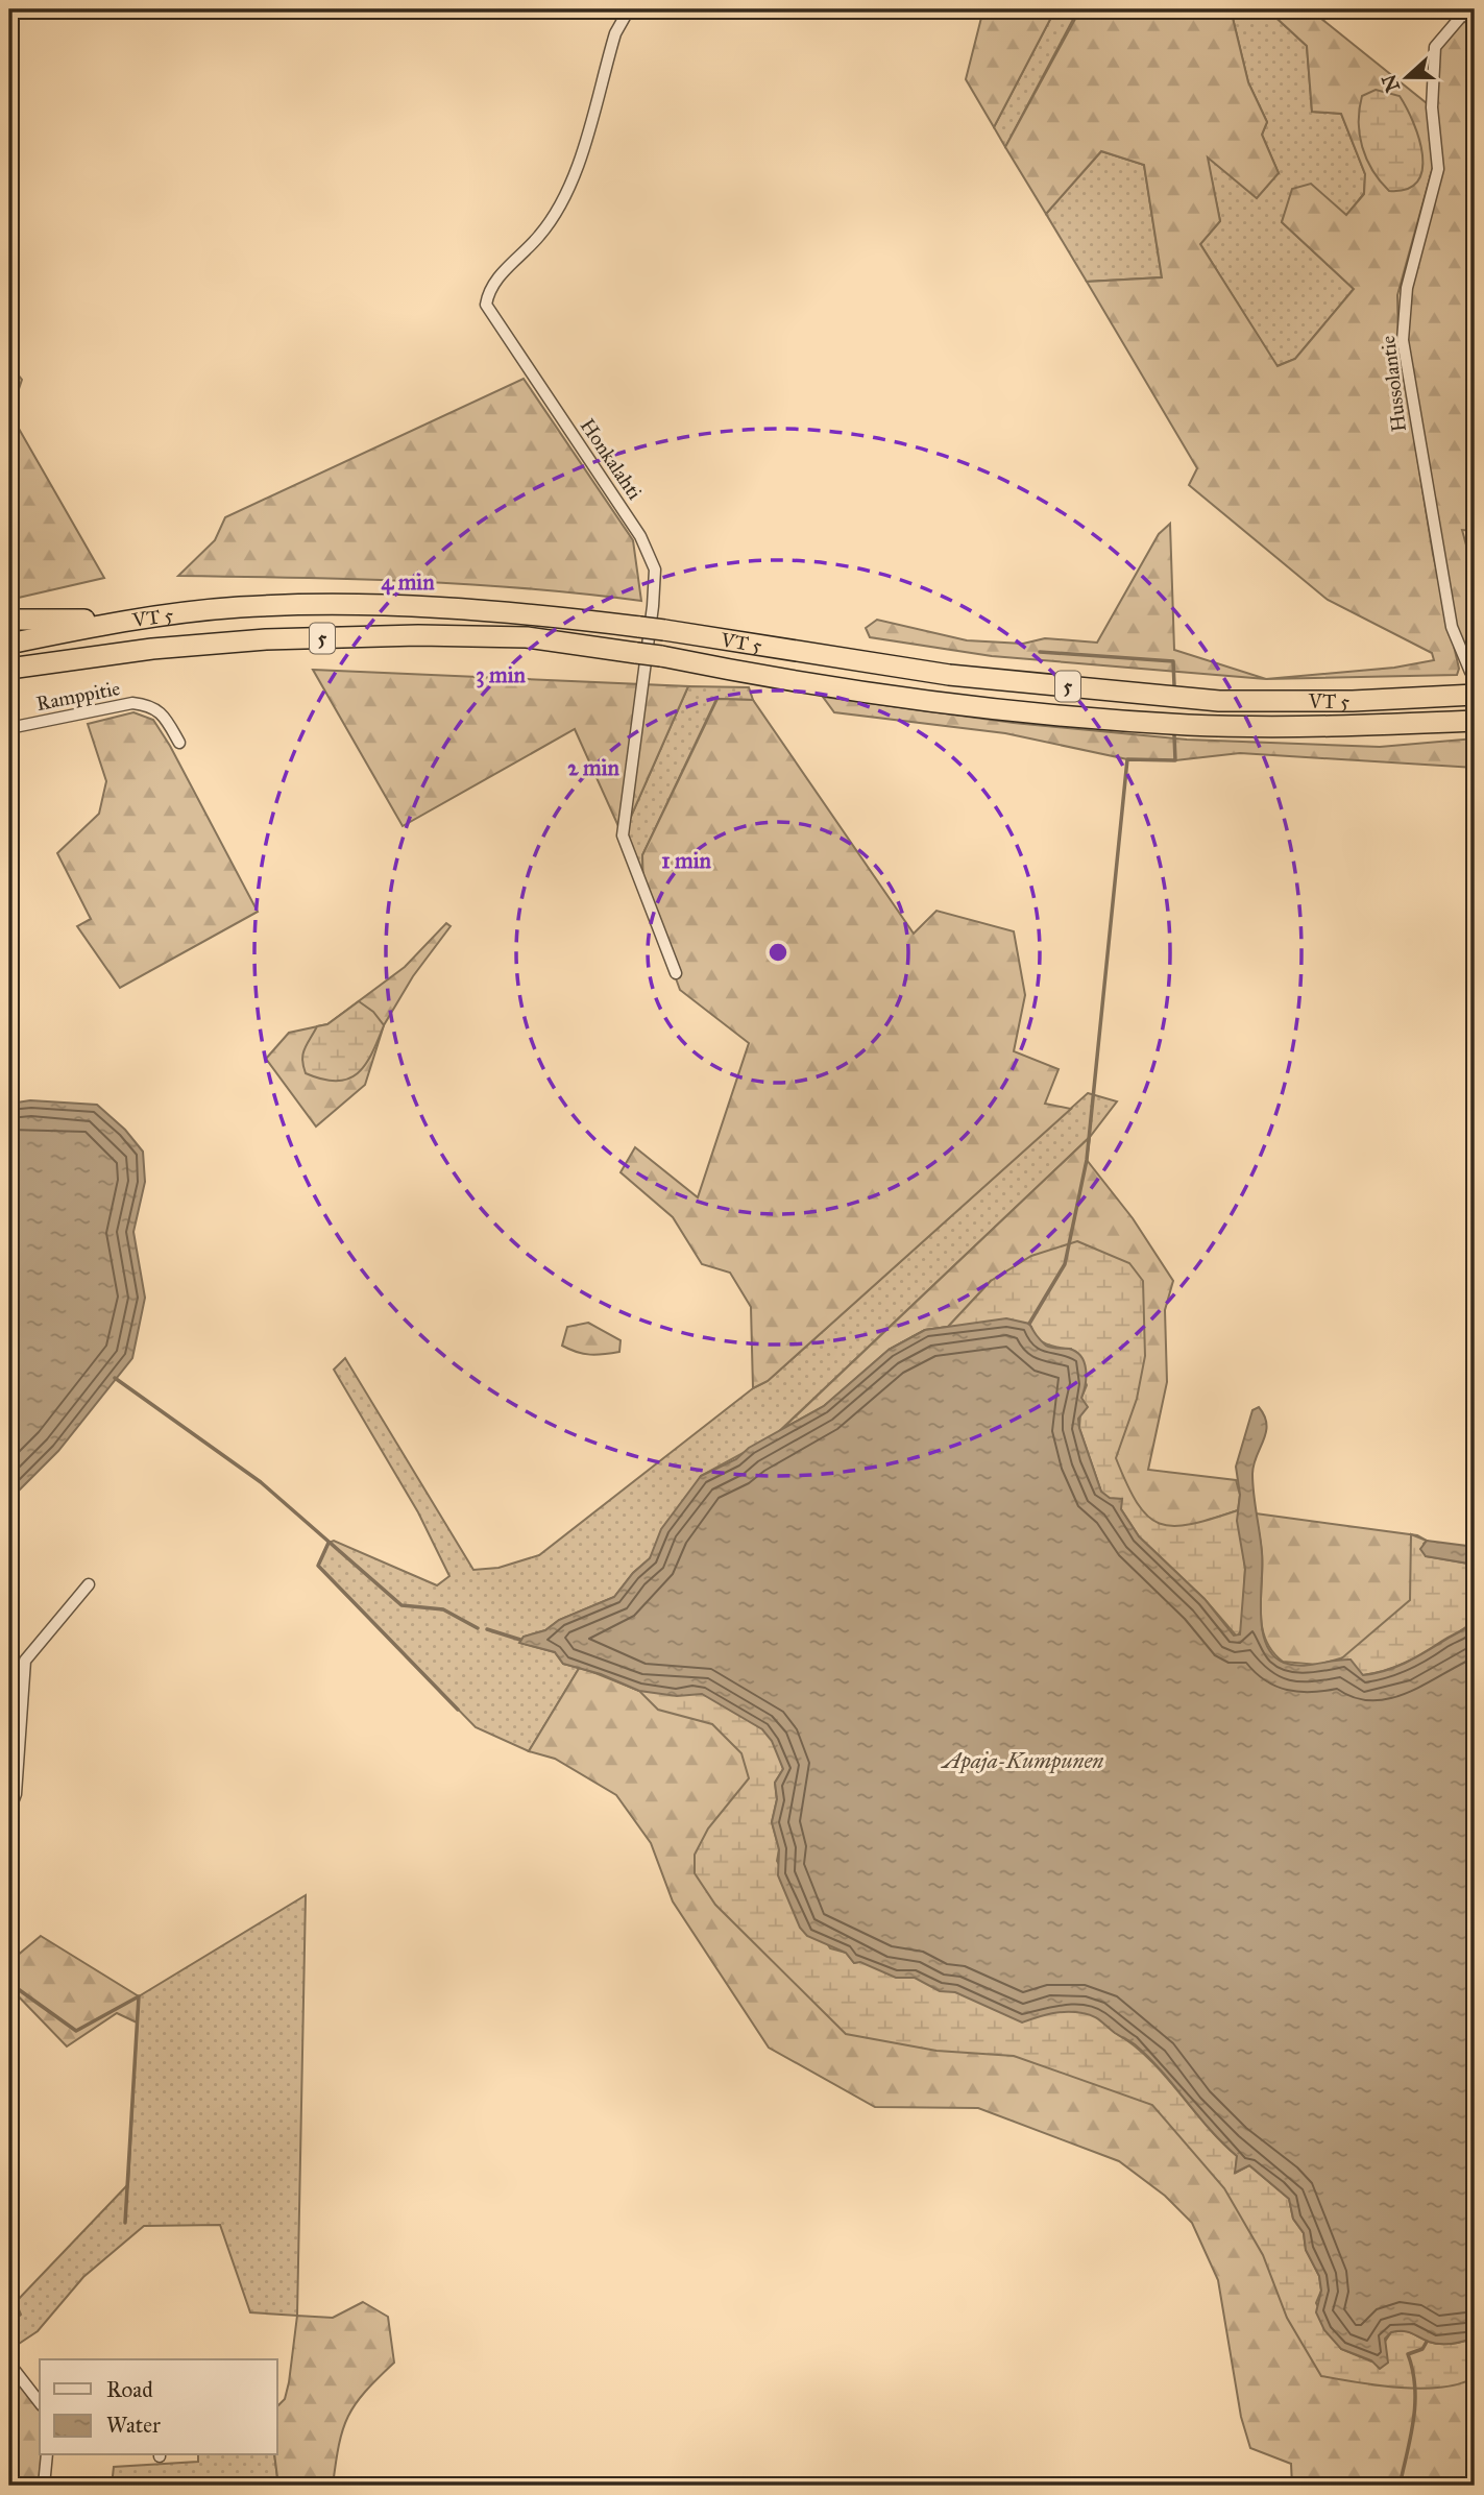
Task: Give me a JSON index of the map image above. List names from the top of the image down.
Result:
{
  "streets": {
    "highway": ["VT 5", "5"],
    "street": ["Hussolantie", "Honkalahti", "Ramppitie"]
  },
  "water": ["Apaja-Kumpunen"],
  "legend": ["Road", "Water"],
  "north": "left",
  "rings": [
    "4 min",
    "3 min",
    "2 min",
    "1 min"
  ]
}
